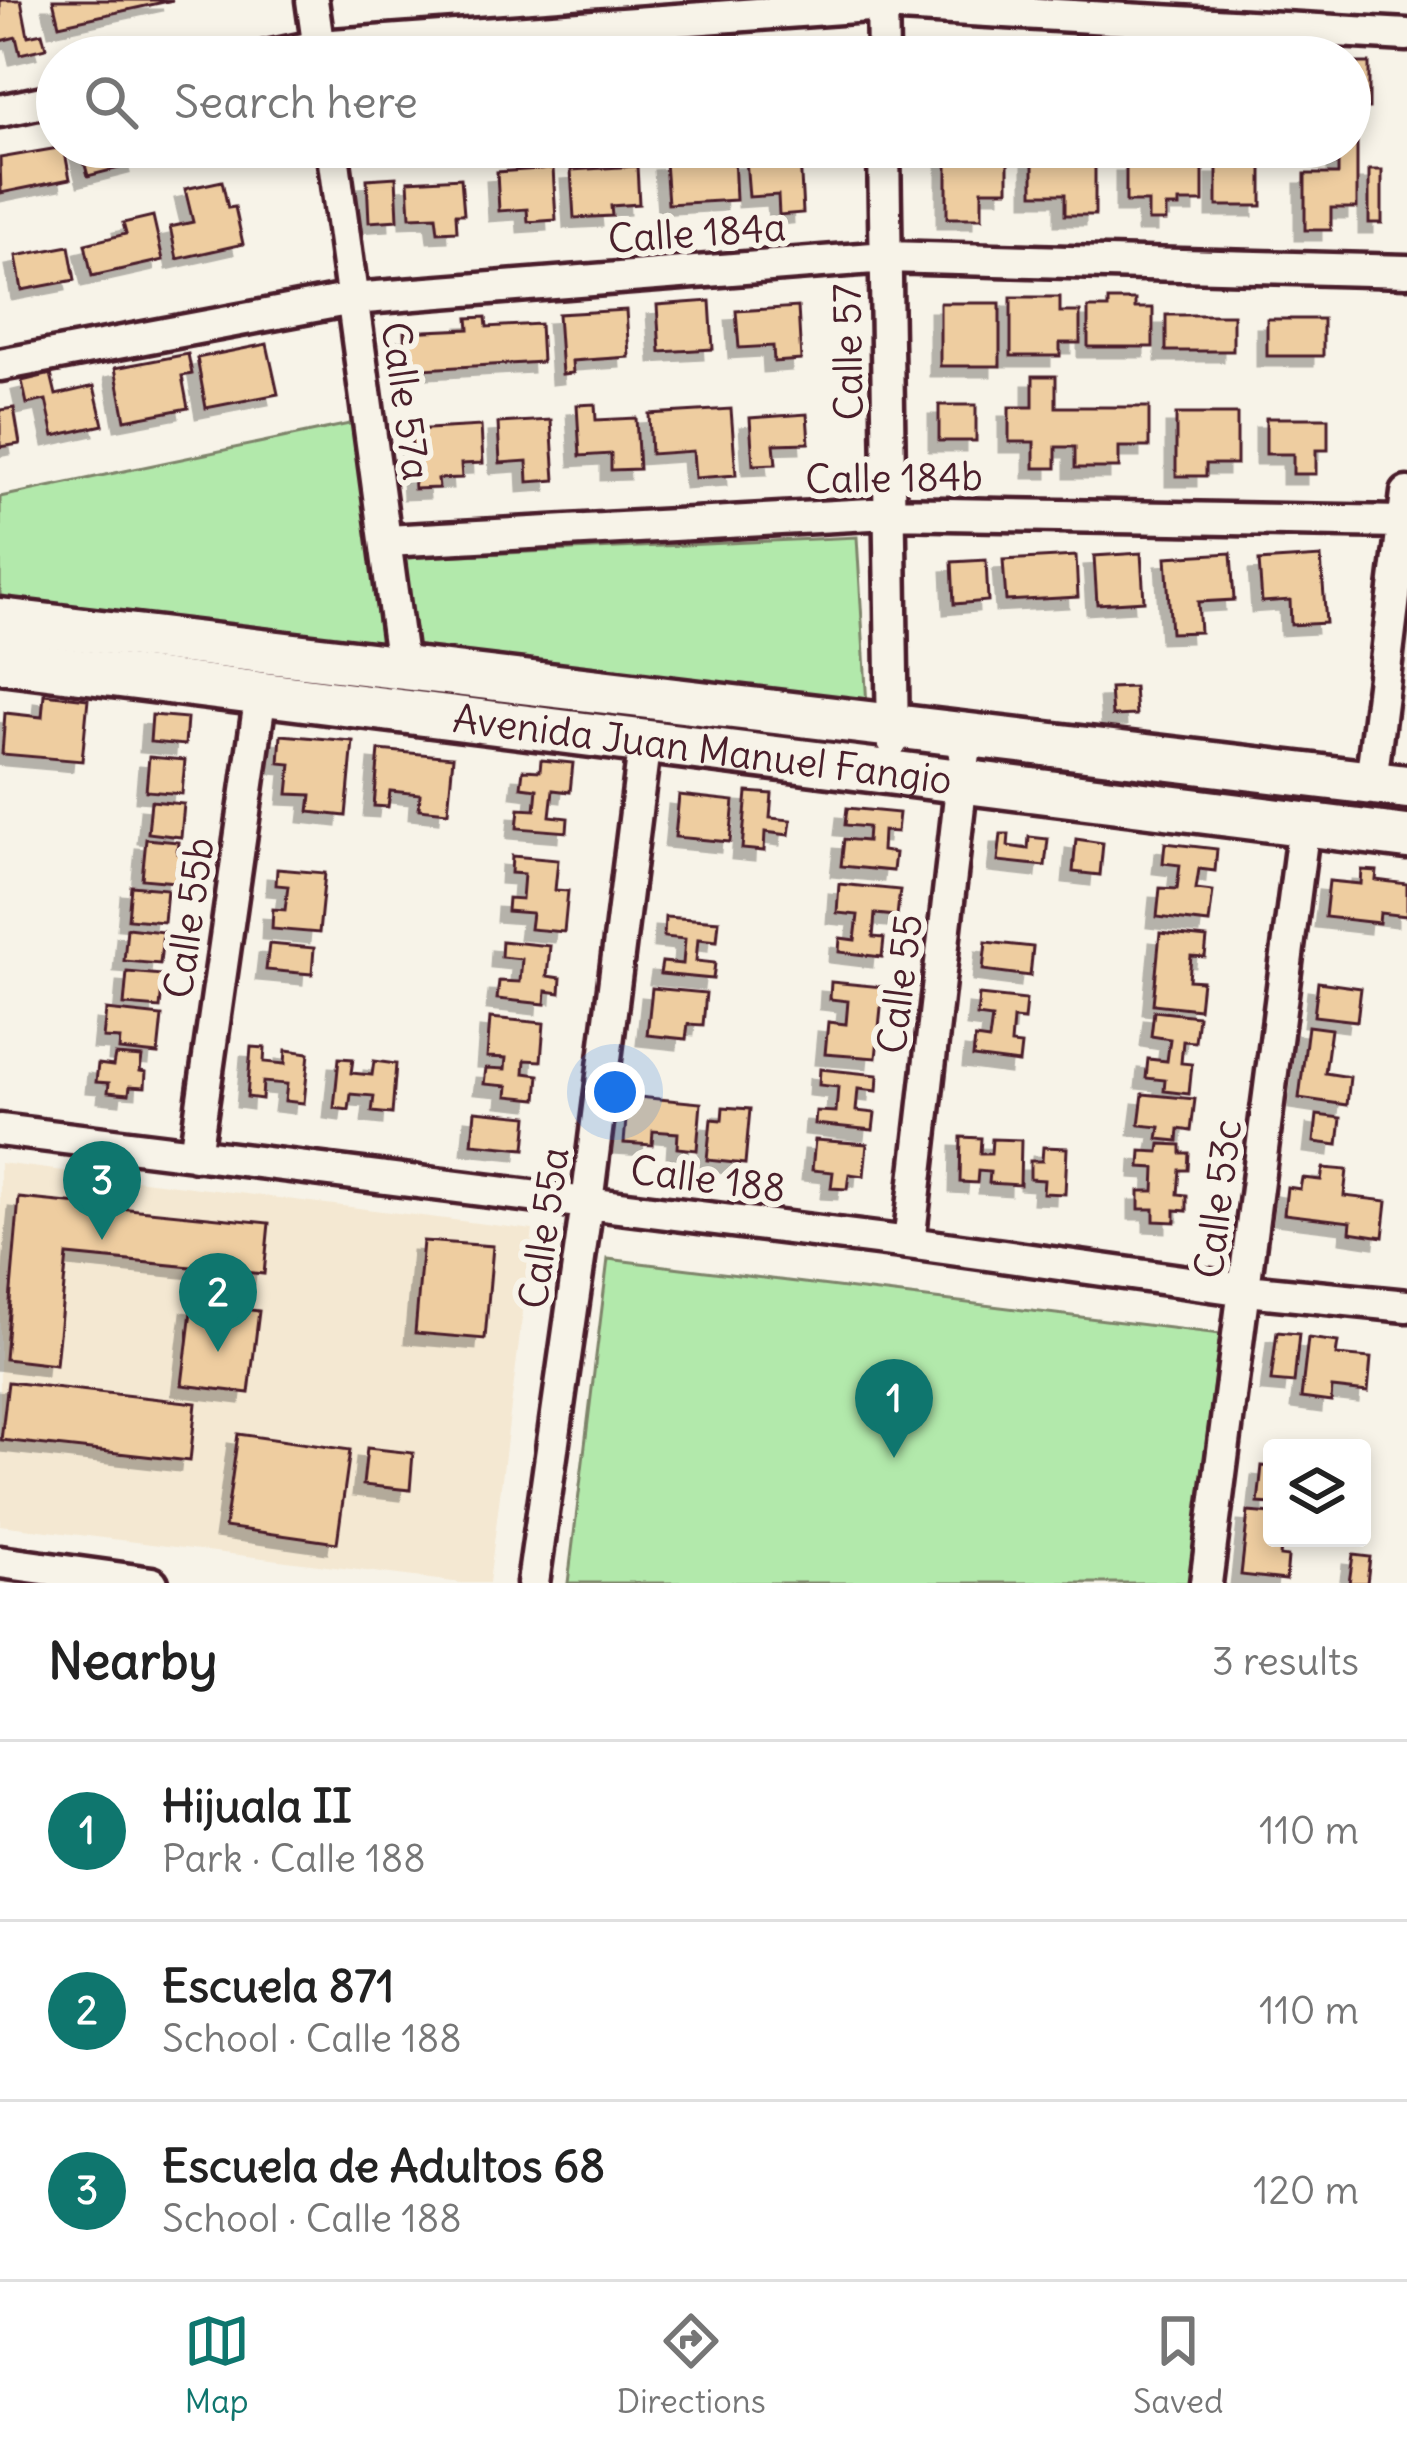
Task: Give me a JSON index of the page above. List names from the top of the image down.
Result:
{
  "streets": {
    "main road": ["Avenida Juan Manuel Fangio"],
    "street": [
      "Calle 184a",
      "Calle 57",
      "Calle 57a",
      "Calle 184b",
      "Calle 55b",
      "Calle 55",
      "Calle 188",
      "Calle 53c",
      "Calle 55a"
    ]
  },
  "crossings": [
    ["Calle 184a", "Calle 57"],
    ["Calle 184a", "Calle 57a"],
    ["Calle 57", "Calle 184b"],
    ["Calle 57", "Avenida Juan Manuel Fangio"],
    ["Calle 57a", "Calle 184b"],
    ["Calle 57a", "Avenida Juan Manuel Fangio"],
    ["Avenida Juan Manuel Fangio", "Calle 55b"],
    ["Avenida Juan Manuel Fangio", "Calle 55"],
    ["Avenida Juan Manuel Fangio", "Calle 53c"],
    ["Avenida Juan Manuel Fangio", "Calle 55a"],
    ["Calle 55b", "Calle 188"],
    ["Calle 55", "Calle 188"],
    ["Calle 188", "Calle 53c"],
    ["Calle 188", "Calle 55a"]
  ],
  "page": {
    "search": "Search here",
    "pins": ["3", "2", "1"],
    "heading": ["Nearby", "3 results"],
    "list": [
      {
        "mark": "1",
        "name": "Hijuala II",
        "note": "Park · Calle 188",
        "value": "110 m"
      },
      {
        "mark": "2",
        "name": "Escuela 871",
        "note": "School · Calle 188",
        "value": "110 m"
      },
      {
        "mark": "3",
        "name": "Escuela de Adultos 68",
        "note": "School · Calle 188",
        "value": "120 m"
      }
    ],
    "nav": ["Map", "Directions", "Saved"]
  }
}
